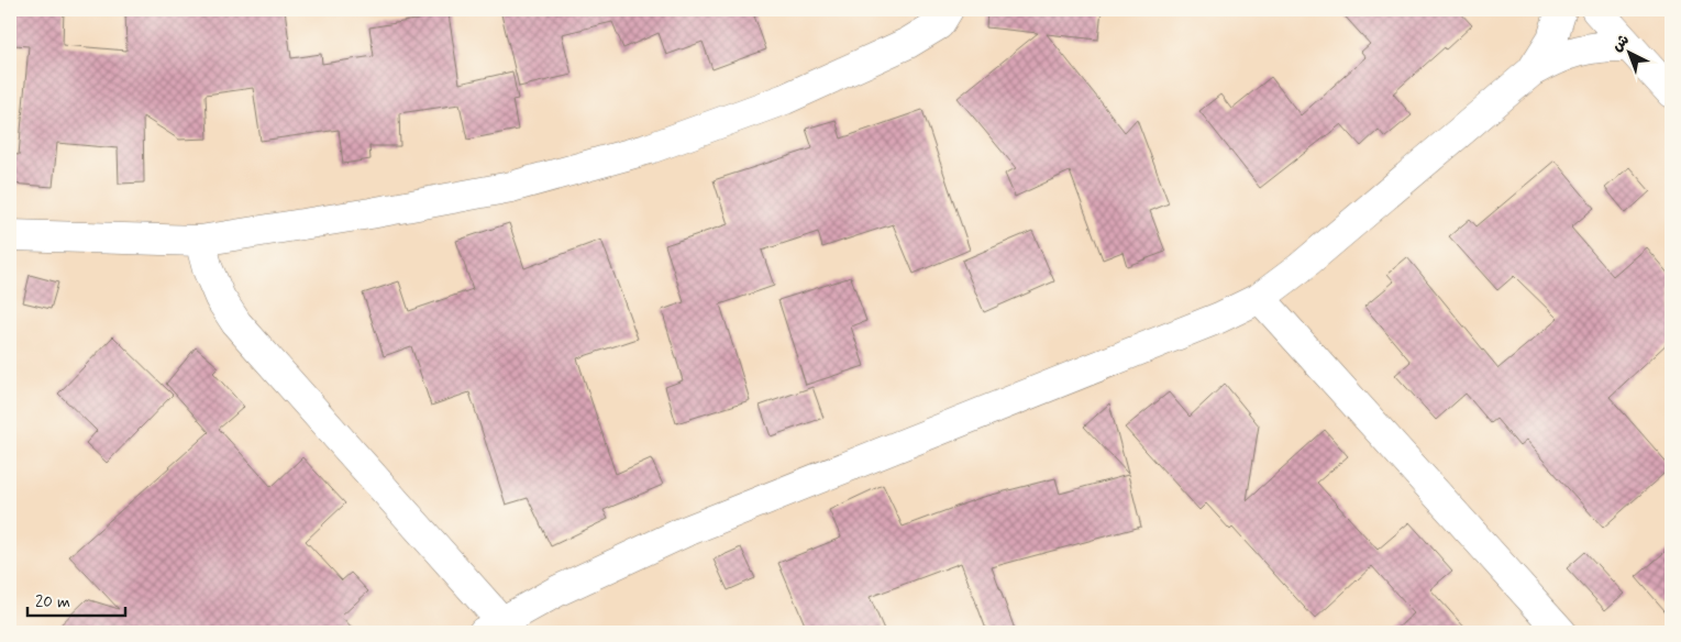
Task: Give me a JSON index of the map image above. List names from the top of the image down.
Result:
{
  "scale_bar": "20 m",
  "north": "top left"
}
